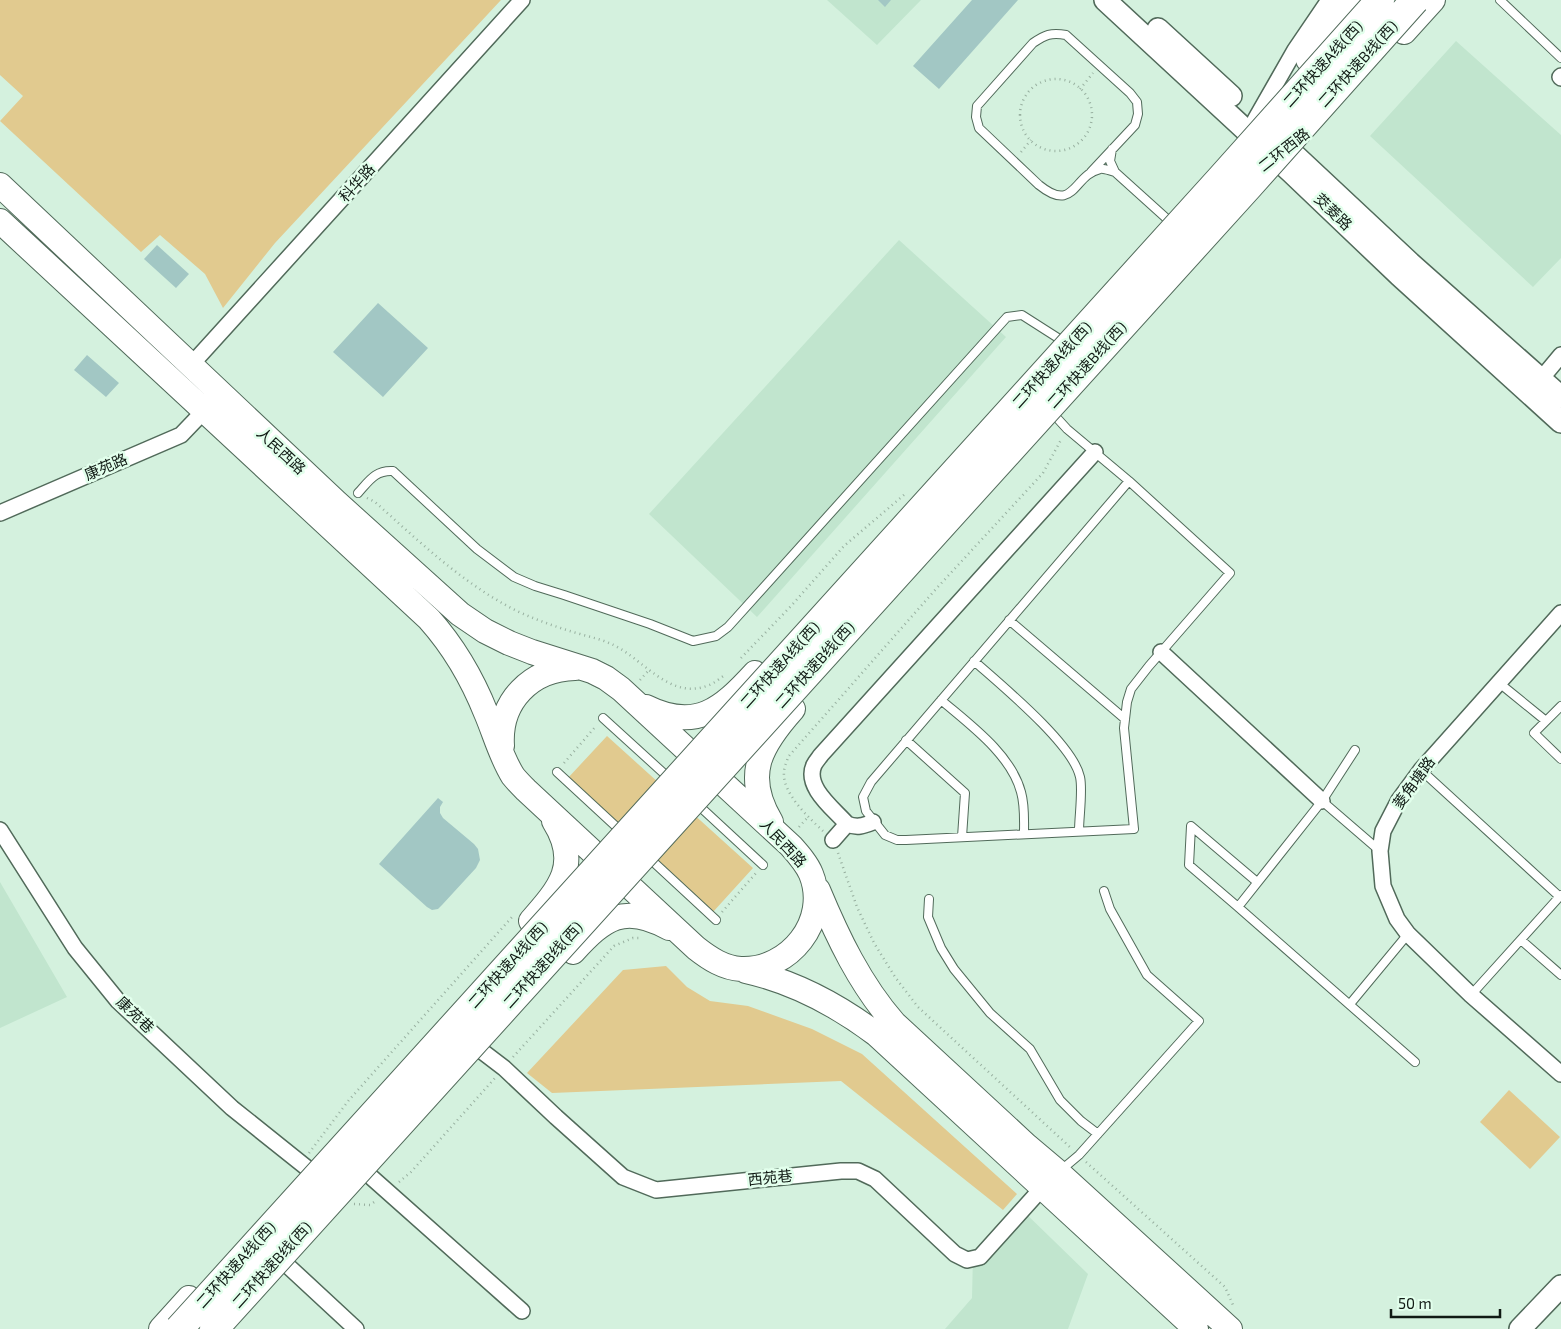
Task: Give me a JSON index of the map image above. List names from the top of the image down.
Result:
{
  "streets": {
    "highway": ["二环快速A线(西)", "二环快速B线(西)"],
    "main road": ["二环西路", "人民西路"],
    "street": [
      "科华路",
      "茭菱路",
      "康苑路",
      "菱角塘路",
      "康苑巷",
      "西苑巷"
    ]
  },
  "crossings": [
    ["二环西路", "茭菱路"],
    ["科华路", "人民西路"],
    ["人民西路", "康苑路"]
  ],
  "scale_bar": "50 m"
}
